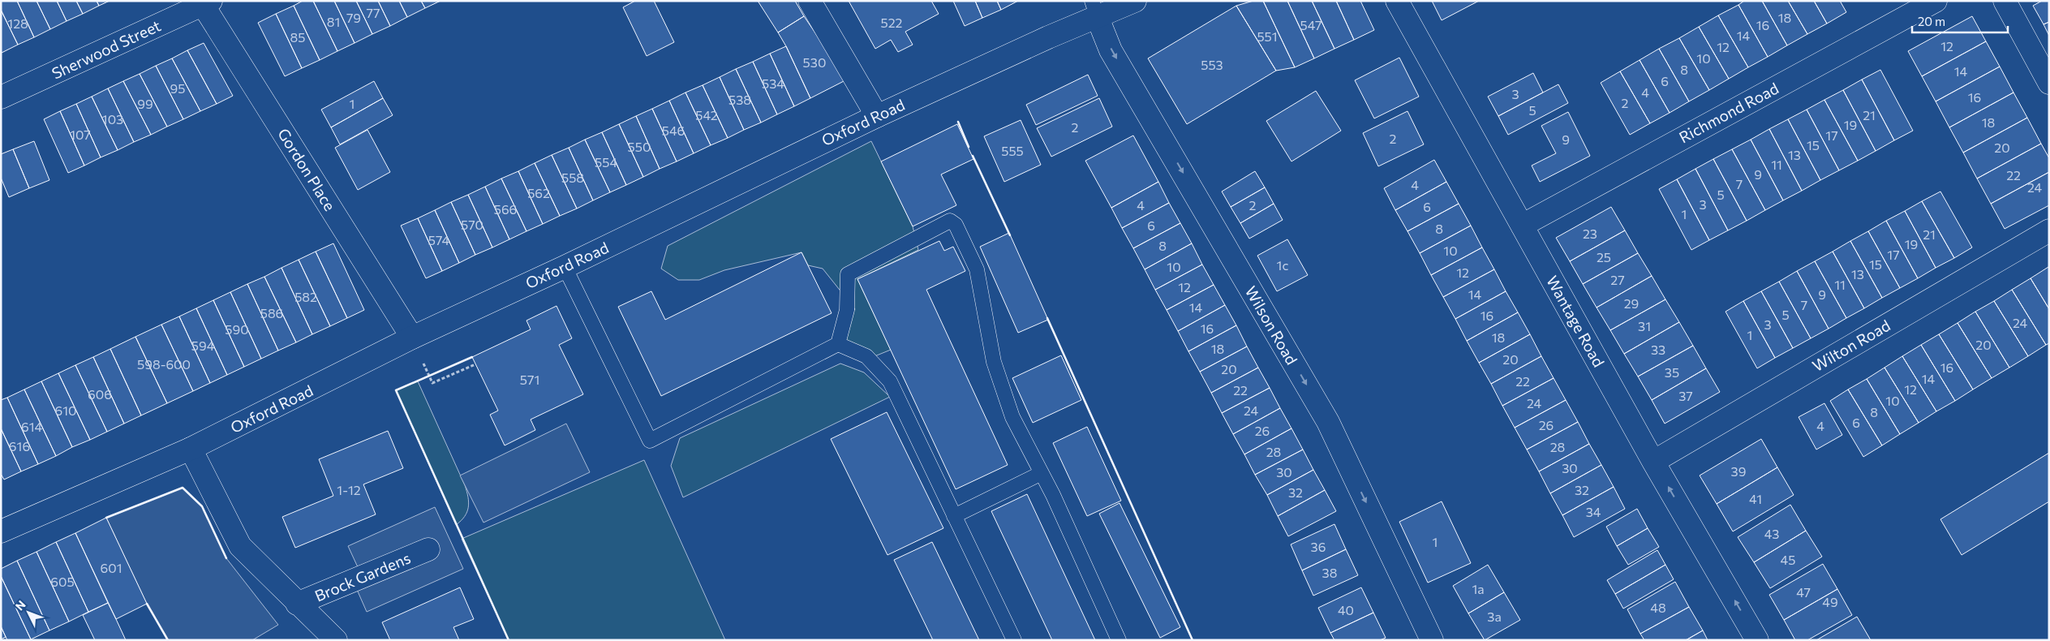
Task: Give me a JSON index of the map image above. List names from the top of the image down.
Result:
{
  "streets": {
    "street": [
      "Sherwood Street",
      "Richmond Road",
      "Oxford Road",
      "Gordon Place",
      "Wantage Road",
      "Wilson Road",
      "Wilton Road",
      "Brock Gardens"
    ]
  },
  "crossings": [
    ["Sherwood Street", "Gordon Place"],
    ["Richmond Road", "Wantage Road"],
    ["Oxford Road", "Gordon Place"],
    ["Oxford Road", "Wilson Road"],
    ["Oxford Road", "Brock Gardens"],
    ["Wantage Road", "Wilton Road"]
  ],
  "one_way": ["Wilson Road"],
  "house_numbers": [
    "77",
    "79",
    "18",
    "81",
    "522",
    "128",
    "547",
    "16",
    "14",
    "551",
    "85",
    "12",
    "12",
    "10",
    "530",
    "553",
    "8",
    "14",
    "6",
    "534",
    "95",
    "4",
    "3",
    "16",
    "538",
    "2",
    "99",
    "1",
    "5",
    "542",
    "21",
    "103",
    "18",
    "19",
    "2",
    "546",
    "107",
    "17",
    "2",
    "9",
    "15",
    "550",
    "20",
    "555",
    "13",
    "554",
    "11",
    "9",
    "22",
    "558",
    "7",
    "4",
    "24",
    "562",
    "5",
    "3",
    "4",
    "2",
    "6",
    "566",
    "1",
    "570",
    "6",
    "8",
    "23",
    "21",
    "574",
    "19",
    "8",
    "10",
    "17",
    "25",
    "15",
    "1c",
    "10",
    "12",
    "13",
    "27",
    "11",
    "12",
    "14",
    "9",
    "582",
    "29",
    "7",
    "14",
    "586",
    "5",
    "16",
    "24",
    "3",
    "31",
    "16",
    "590",
    "1",
    "18",
    "20",
    "594",
    "18",
    "33",
    "20",
    "598-600",
    "16",
    "20",
    "35",
    "14",
    "571",
    "22",
    "12",
    "22",
    "606",
    "37",
    "10",
    "24",
    "610",
    "24",
    "8",
    "6",
    "26",
    "4",
    "614",
    "26",
    "616",
    "28",
    "28",
    "30",
    "39",
    "30",
    "1-12",
    "32",
    "32",
    "41",
    "34",
    "43",
    "1",
    "36",
    "45",
    "601",
    "38",
    "605",
    "1a",
    "47",
    "49",
    "48",
    "40",
    "3a"
  ],
  "scale_bar": "20 m",
  "north": "top left"
}
